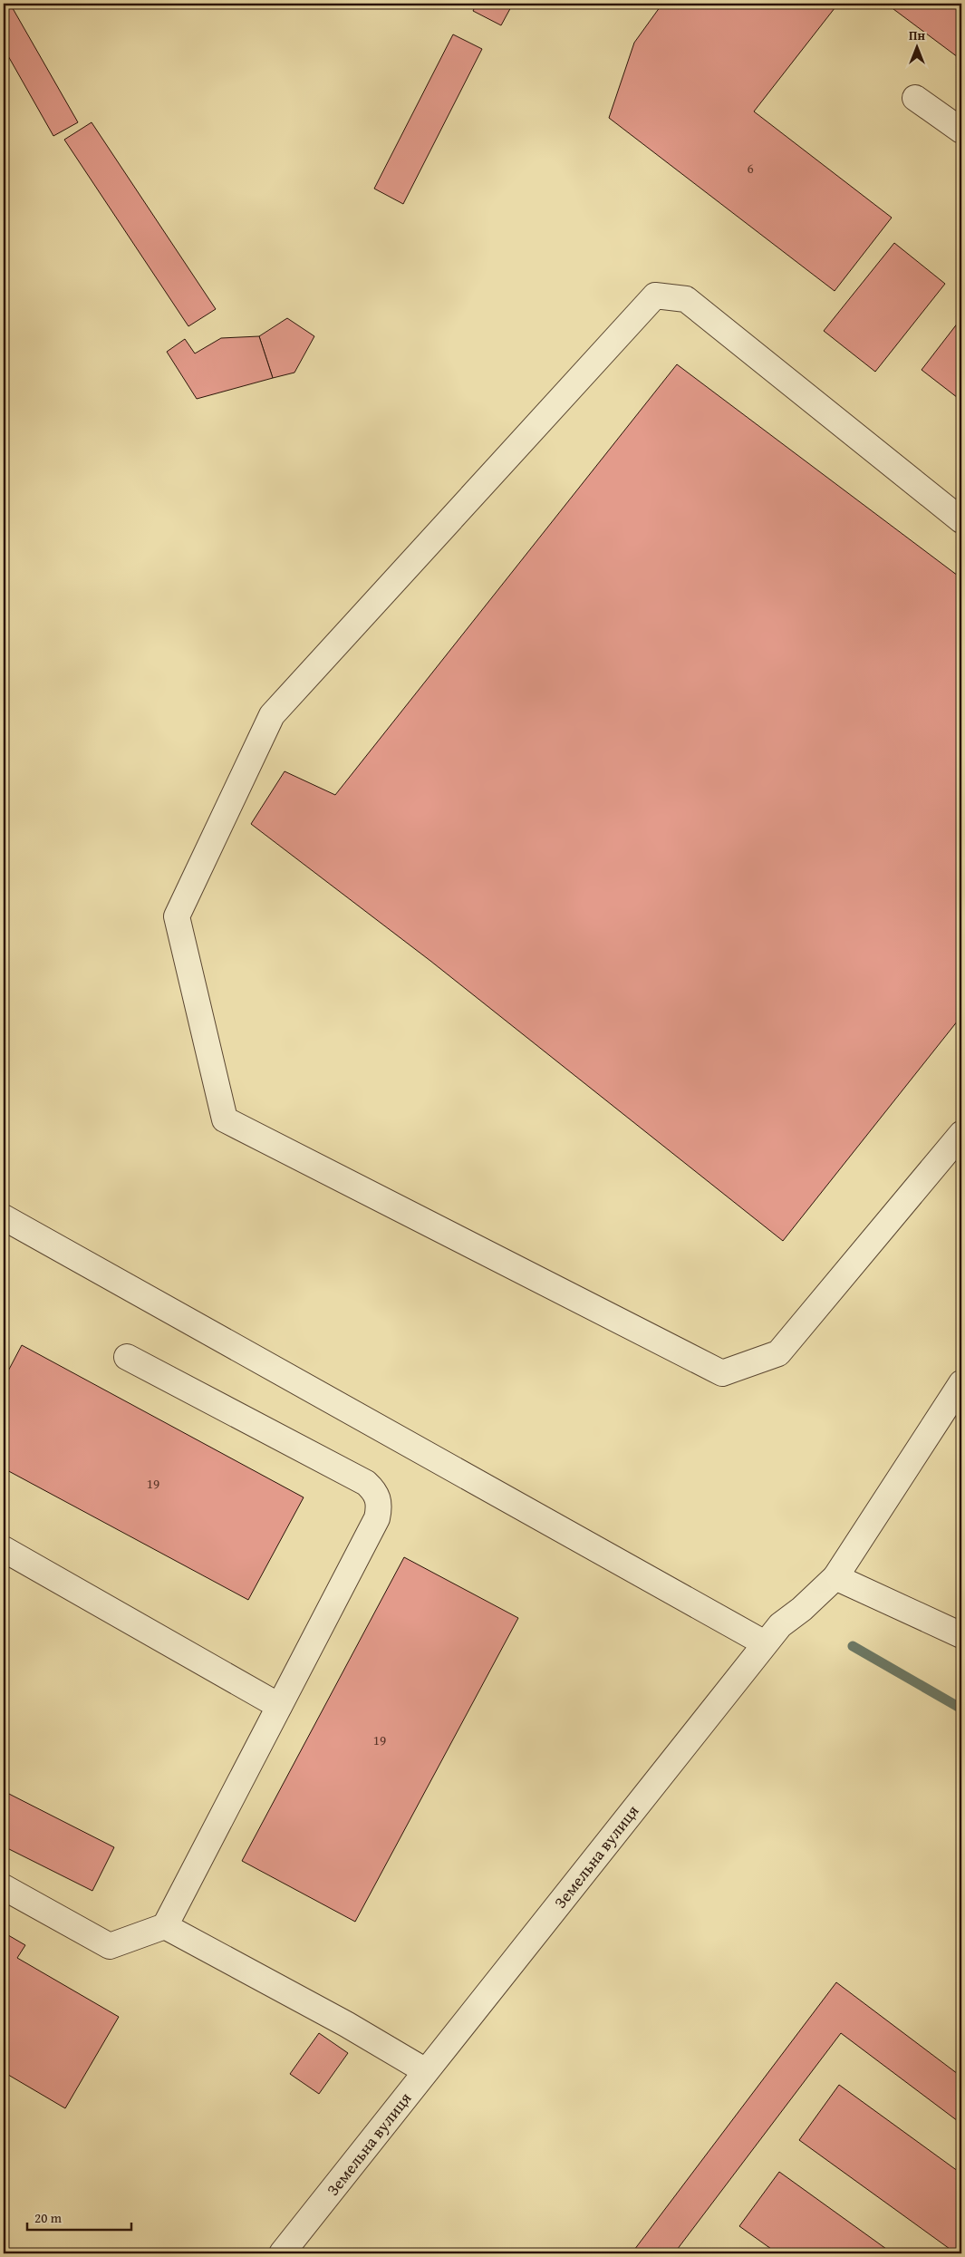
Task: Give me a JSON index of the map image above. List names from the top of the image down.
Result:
{
  "streets": {
    "street": ["Земельна вулиця"]
  },
  "house_numbers": ["6", "19", "19"],
  "scale_bar": "20 m",
  "north": "top"
}
